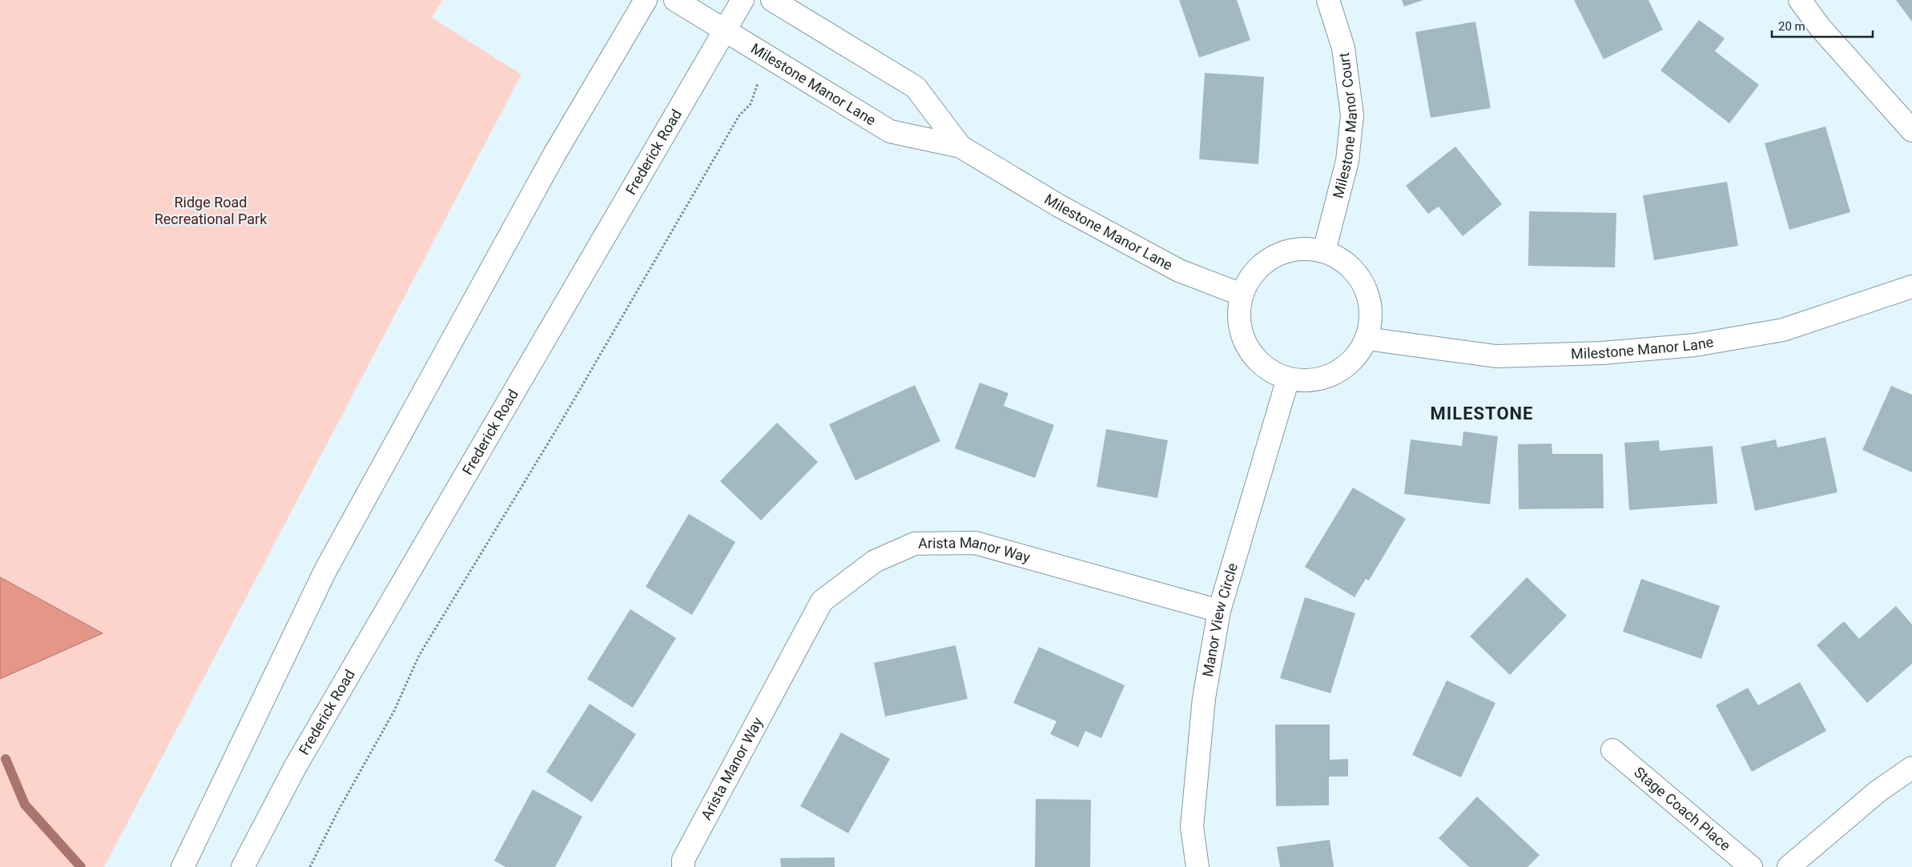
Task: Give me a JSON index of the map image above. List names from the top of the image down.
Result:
{
  "streets": {
    "street": [
      "Milestone Manor Lane",
      "Milestone Manor Court",
      "Frederick Road",
      "Arista Manor Way",
      "Manor View Circle",
      "Stage Coach Place"
    ]
  },
  "crossings": [
    ["Milestone Manor Lane", "Milestone Manor Court"],
    ["Milestone Manor Lane", "Frederick Road"],
    ["Milestone Manor Lane", "Manor View Circle"],
    ["Milestone Manor Court", "Manor View Circle"],
    ["Arista Manor Way", "Manor View Circle"]
  ],
  "districts": ["MILESTONE"],
  "parks": ["Ridge Road Recreational Park"],
  "scale_bar": "20 m"
}
